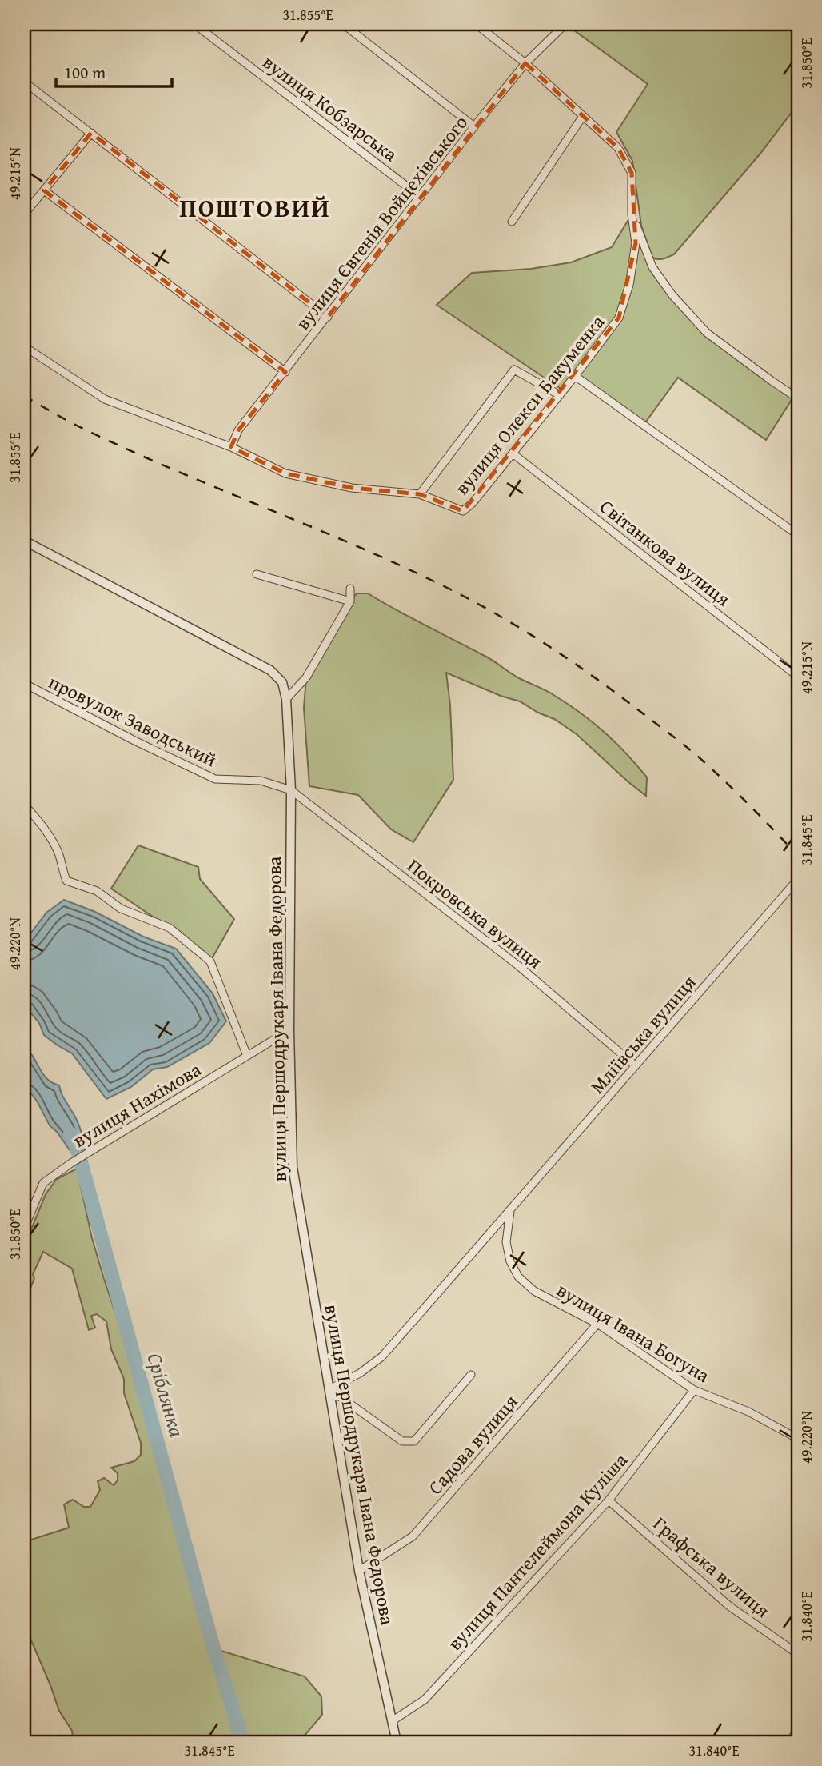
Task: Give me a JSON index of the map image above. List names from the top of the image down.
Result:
{
  "streets": {
    "street": [
      "вулиця Кобзарська",
      "вулиця Євгенія Войцехівського",
      "вулиця Олекси Бакуменка",
      "Світанкова вулиця",
      "провулок Заводський",
      "Покровська вулиця",
      "вулиця Першодрукаря Івана Федорова",
      "Мліївська вулиця",
      "вулиця Нахімова",
      "вулиця Івана Богуна",
      "Садова вулиця",
      "вулиця Пантелеймона Куліша",
      "Графська вулиця"
    ]
  },
  "crossings": [
    ["вулиця Кобзарська", "вулиця Євгенія Войцехівського"],
    ["вулиця Євгенія Войцехівського", "вулиця Олекси Бакуменка"],
    ["вулиця Олекси Бакуменка", "Світанкова вулиця"],
    ["провулок Заводський", "Покровська вулиця"],
    ["провулок Заводський", "вулиця Першодрукаря Івана Федорова"],
    ["Покровська вулиця", "вулиця Першодрукаря Івана Федорова"],
    ["Покровська вулиця", "Мліївська вулиця"],
    ["вулиця Першодрукаря Івана Федорова", "вулиця Нахімова"],
    ["вулиця Першодрукаря Івана Федорова", "Садова вулиця"],
    ["вулиця Першодрукаря Івана Федорова", "вулиця Пантелеймона Куліша"],
    ["Мліївська вулиця", "вулиця Івана Богуна"],
    ["вулиця Івана Богуна", "Садова вулиця"],
    ["вулиця Івана Богуна", "вулиця Пантелеймона Куліша"],
    ["вулиця Пантелеймона Куліша", "Графська вулиця"]
  ],
  "districts": ["ПОШТОВИЙ"],
  "water": ["Сріблянка"],
  "scale_bar": "100 m",
  "coordinates": [
    "31.855°E",
    "31.850°E",
    "49.215°N",
    "31.845°E",
    "49.220°N",
    "31.840°E"
  ]
}
